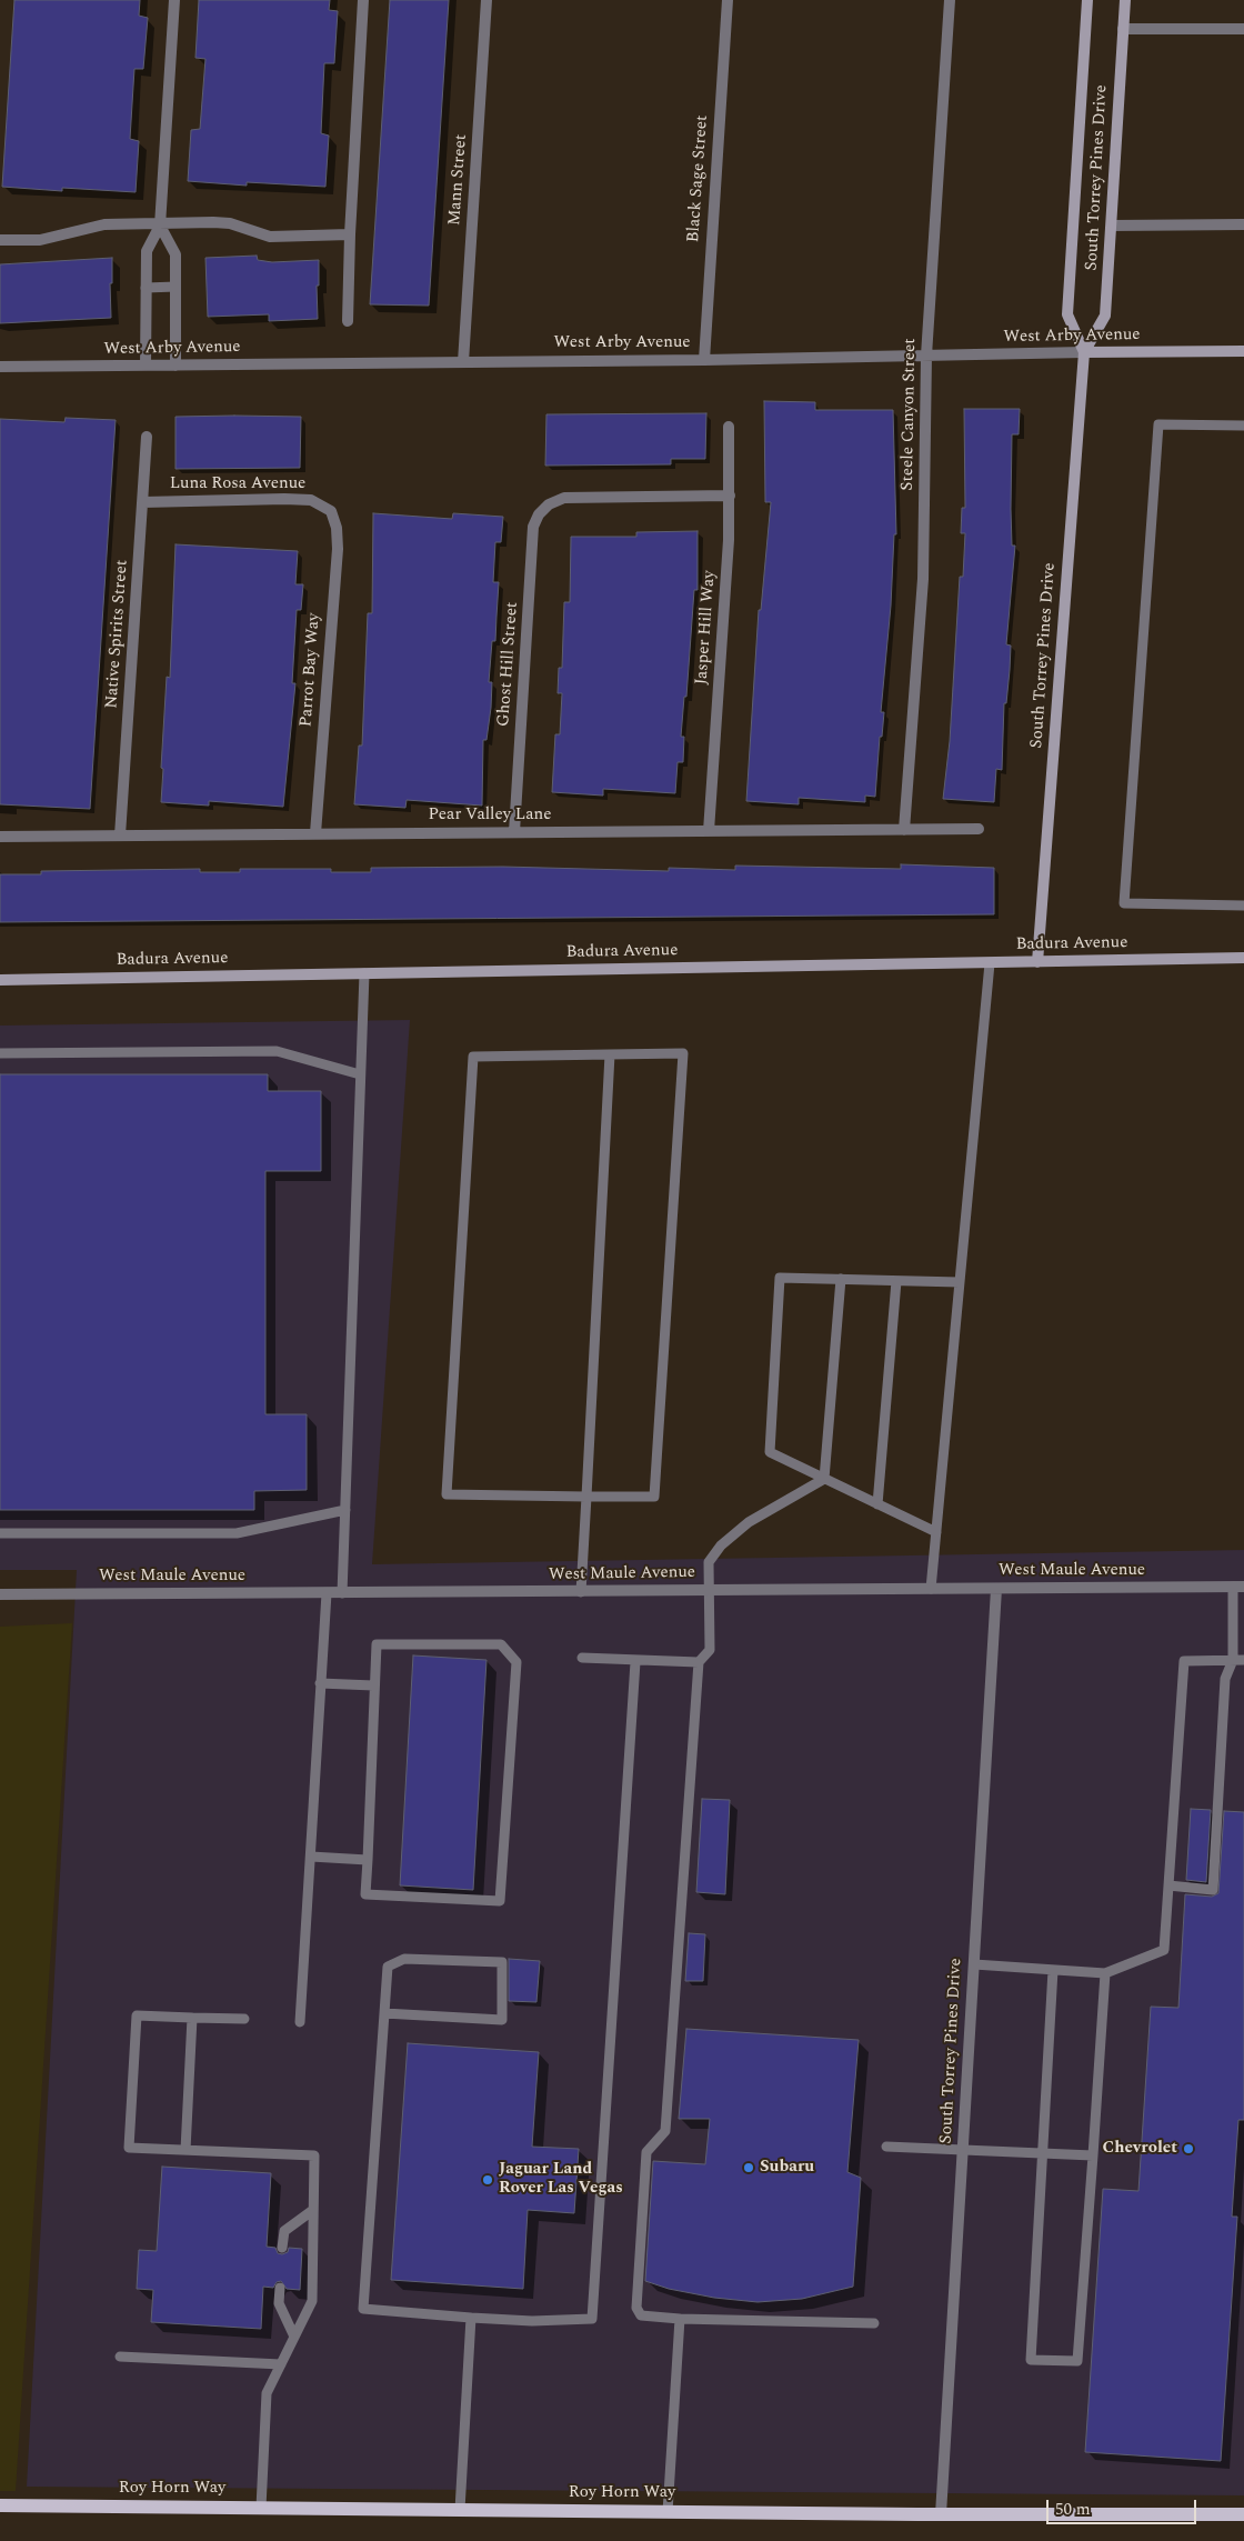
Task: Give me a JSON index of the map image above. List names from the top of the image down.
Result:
{
  "streets": {
    "main road": ["Roy Horn Way"],
    "street": [
      "South Torrey Pines Drive",
      "Black Sage Street",
      "Mann Street",
      "West Arby Avenue",
      "Steele Canyon Street",
      "Luna Rosa Avenue",
      "Jasper Hill Way",
      "Native Spirits Street",
      "Ghost Hill Street",
      "Parrot Bay Way",
      "Pear Valley Lane",
      "Badura Avenue",
      "West Maule Avenue"
    ]
  },
  "crossings": [
    ["South Torrey Pines Drive", "West Arby Avenue"],
    ["South Torrey Pines Drive", "Badura Avenue"],
    ["South Torrey Pines Drive", "West Maule Avenue"],
    ["South Torrey Pines Drive", "Roy Horn Way"],
    ["Black Sage Street", "West Arby Avenue"],
    ["Mann Street", "West Arby Avenue"],
    ["West Arby Avenue", "Steele Canyon Street"],
    ["Steele Canyon Street", "Pear Valley Lane"],
    ["Luna Rosa Avenue", "Native Spirits Street"],
    ["Luna Rosa Avenue", "Parrot Bay Way"],
    ["Jasper Hill Way", "Ghost Hill Street"],
    ["Jasper Hill Way", "Pear Valley Lane"],
    ["Native Spirits Street", "Pear Valley Lane"],
    ["Ghost Hill Street", "Pear Valley Lane"],
    ["Parrot Bay Way", "Pear Valley Lane"]
  ],
  "places": ["Chevrolet", "Subaru", "Jaguar Land Rover Las Vegas"],
  "scale_bar": "50 m"
}
